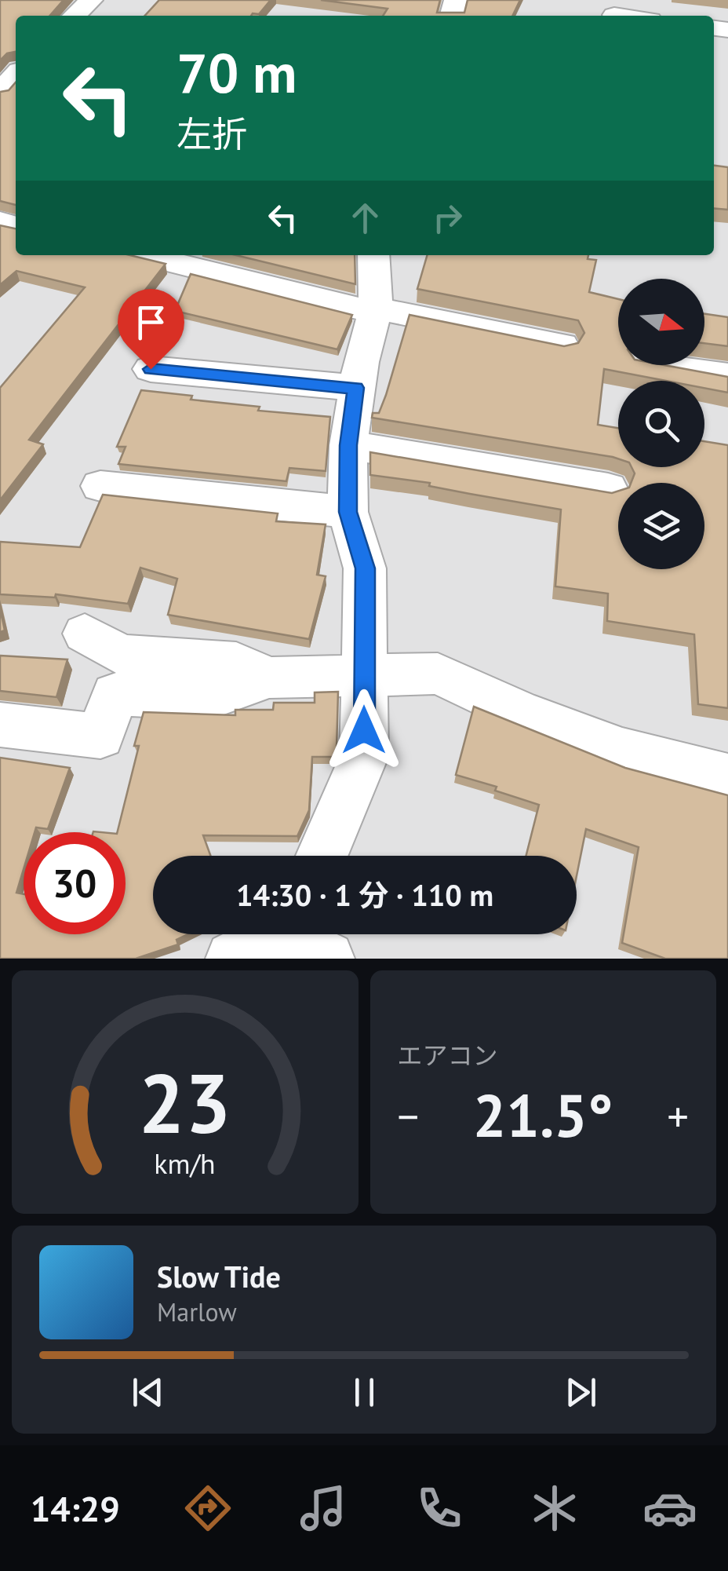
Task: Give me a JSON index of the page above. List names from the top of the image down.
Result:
{
  "north": "right",
  "page": {
    "turn": ["70 m", "左折"],
    "limit": "30",
    "trip": "14:30 · 1 分 · 110 m",
    "tile": "エアコン",
    "heat": ["−", "21.5°", "+"],
    "song": ["Slow Tide", "Marlow"],
    "tabs": "14:29",
    "gauge": ["23", "km/h"]
  }
}
